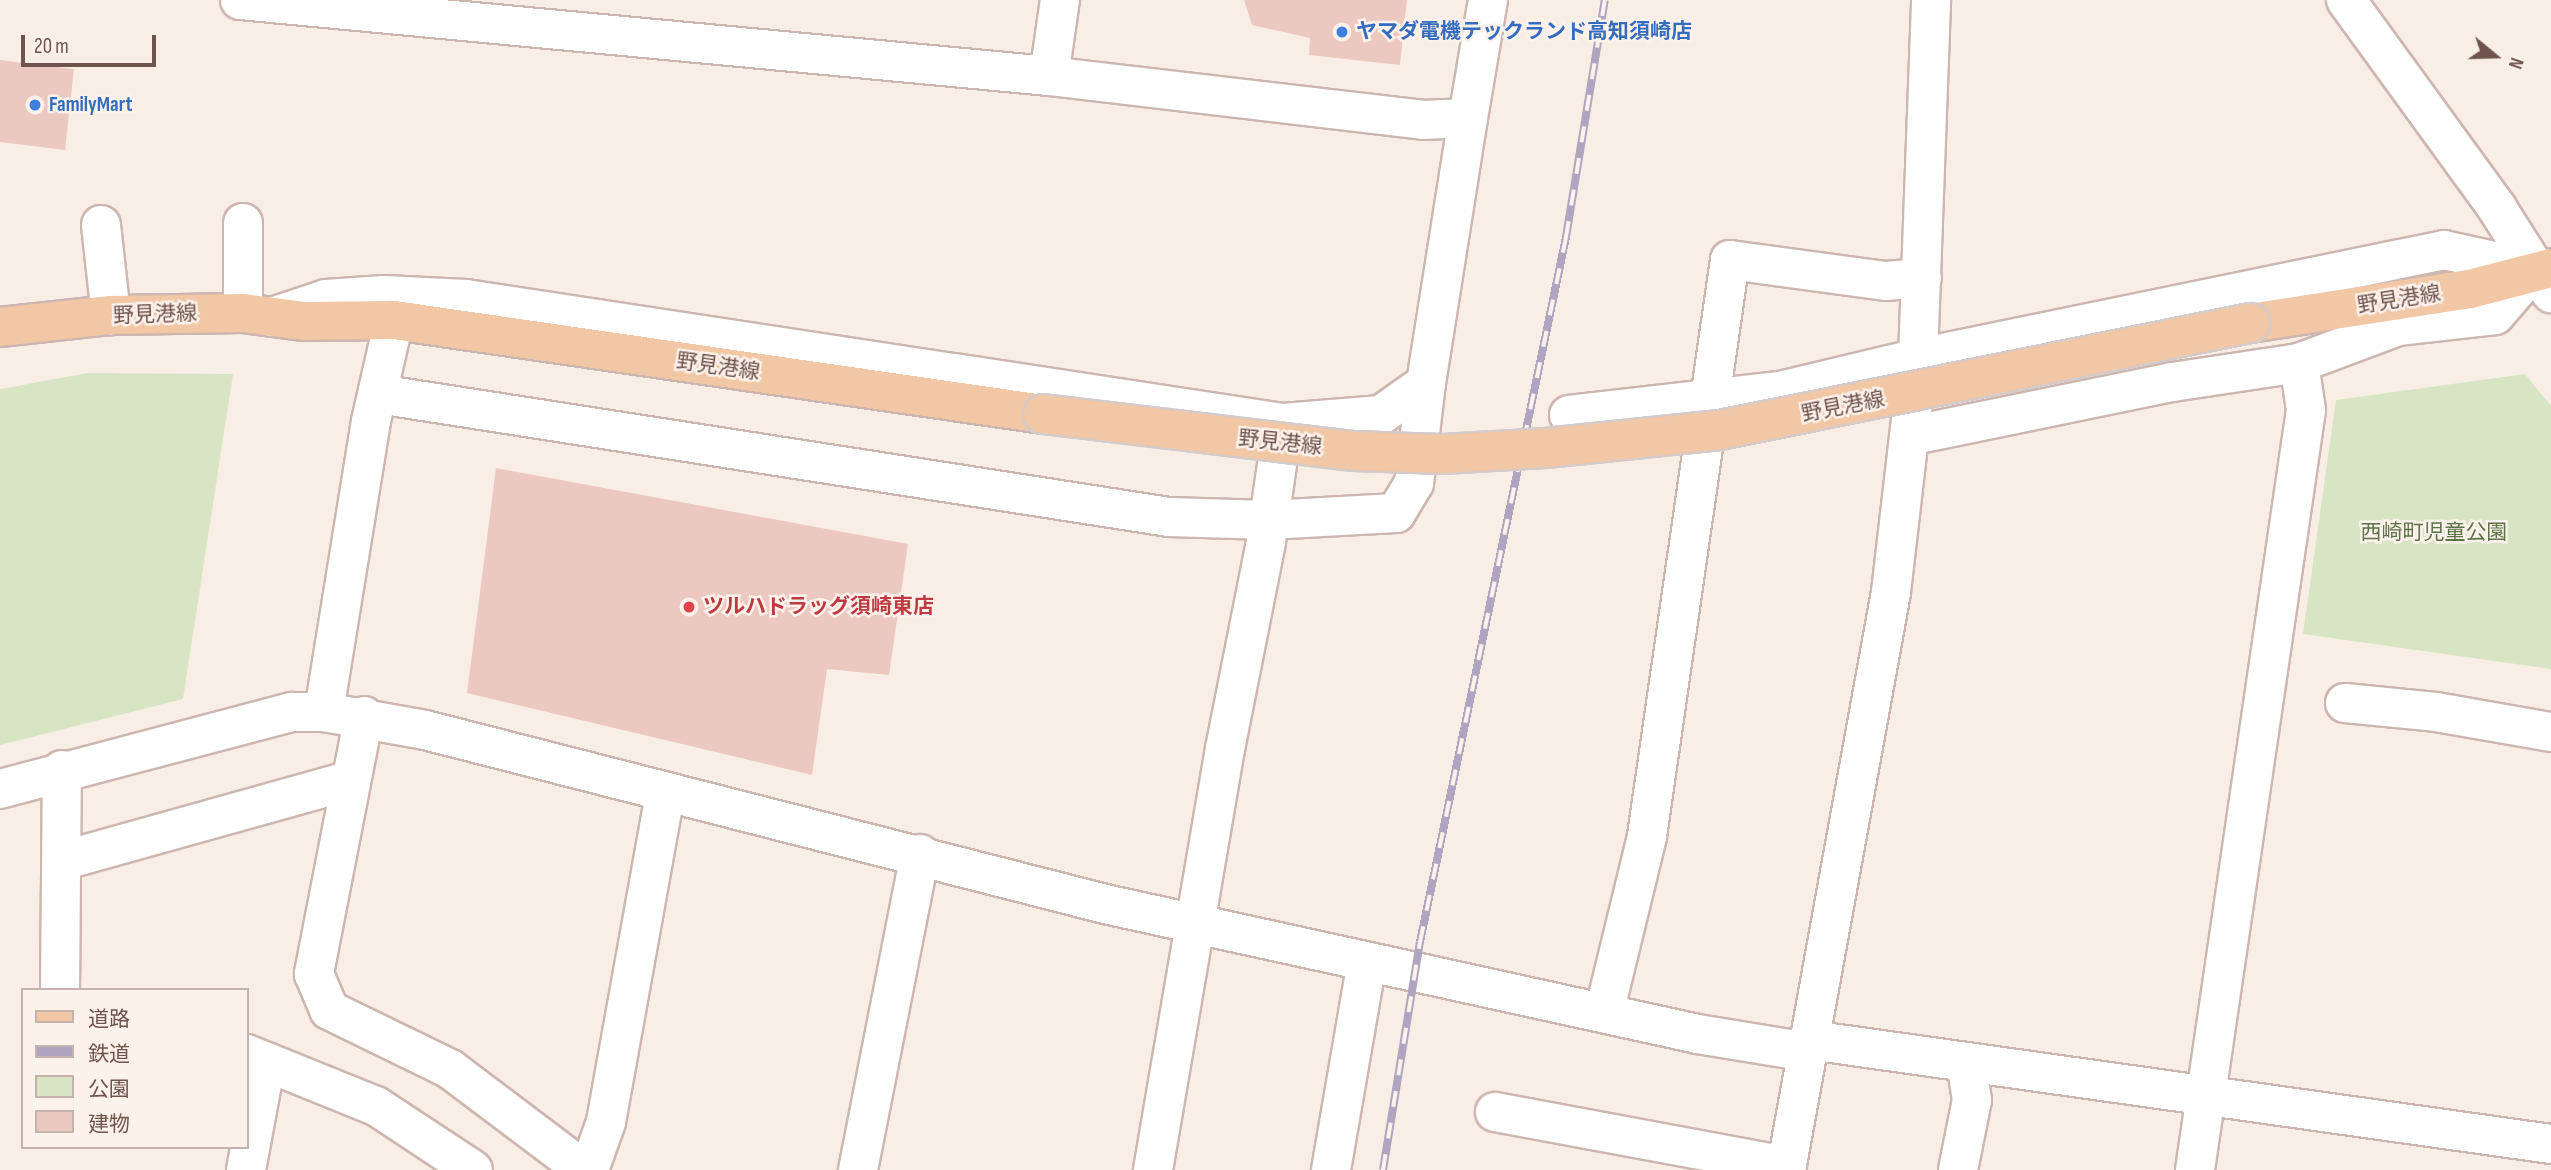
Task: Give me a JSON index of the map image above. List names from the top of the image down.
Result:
{
  "streets": {
    "main road": ["野見港線"]
  },
  "parks": ["西崎町児童公園"],
  "places": ["ヤマダ電機テックランド高知須崎店", "FamilyMart", "ツルハドラッグ須崎東店"],
  "legend": [
    "道路",
    "鉄道",
    "公園",
    "建物"
  ],
  "scale_bar": "20 m",
  "north": "right"
}
